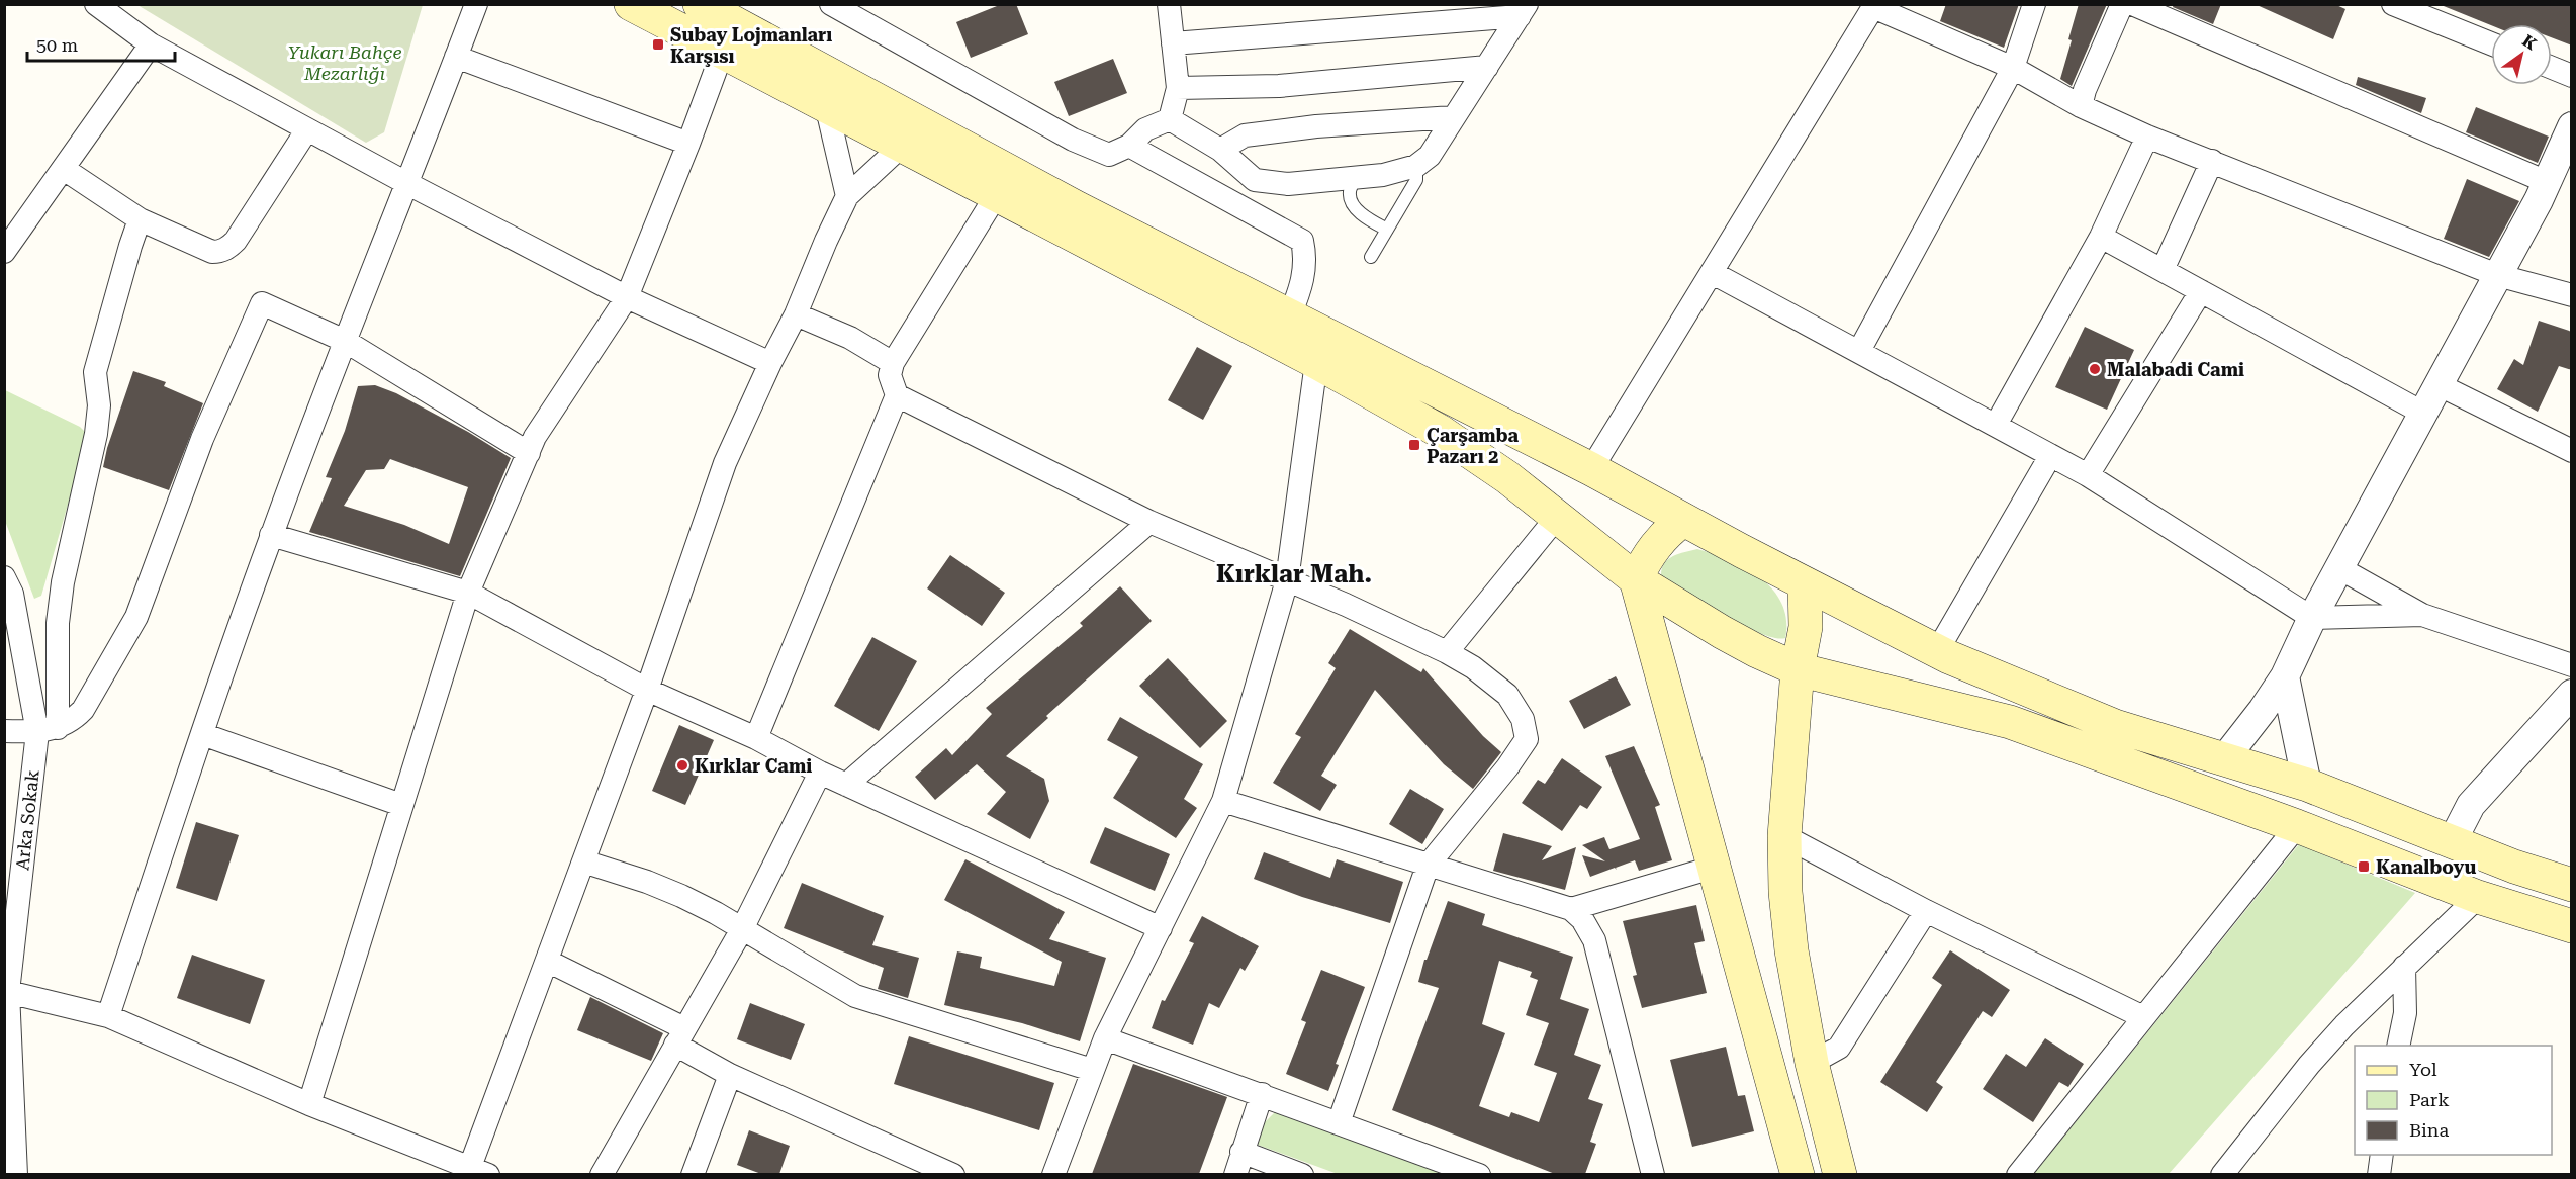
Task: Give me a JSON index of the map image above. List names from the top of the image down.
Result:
{
  "streets": {
    "street": ["Arka Sokak"]
  },
  "districts": ["Kırklar Mah."],
  "parks": ["Yukarı Bahçe Mezarlığı"],
  "places": {
    "transit": ["Subay Lojmanları Karşısı", "Çarşamba Pazarı 2", "Kanalboyu"],
    "other": ["Malabadi Cami", "Kırklar Cami"]
  },
  "legend": ["Yol", "Park", "Bina"],
  "scale_bar": "50 m",
  "north": "top right"
}
